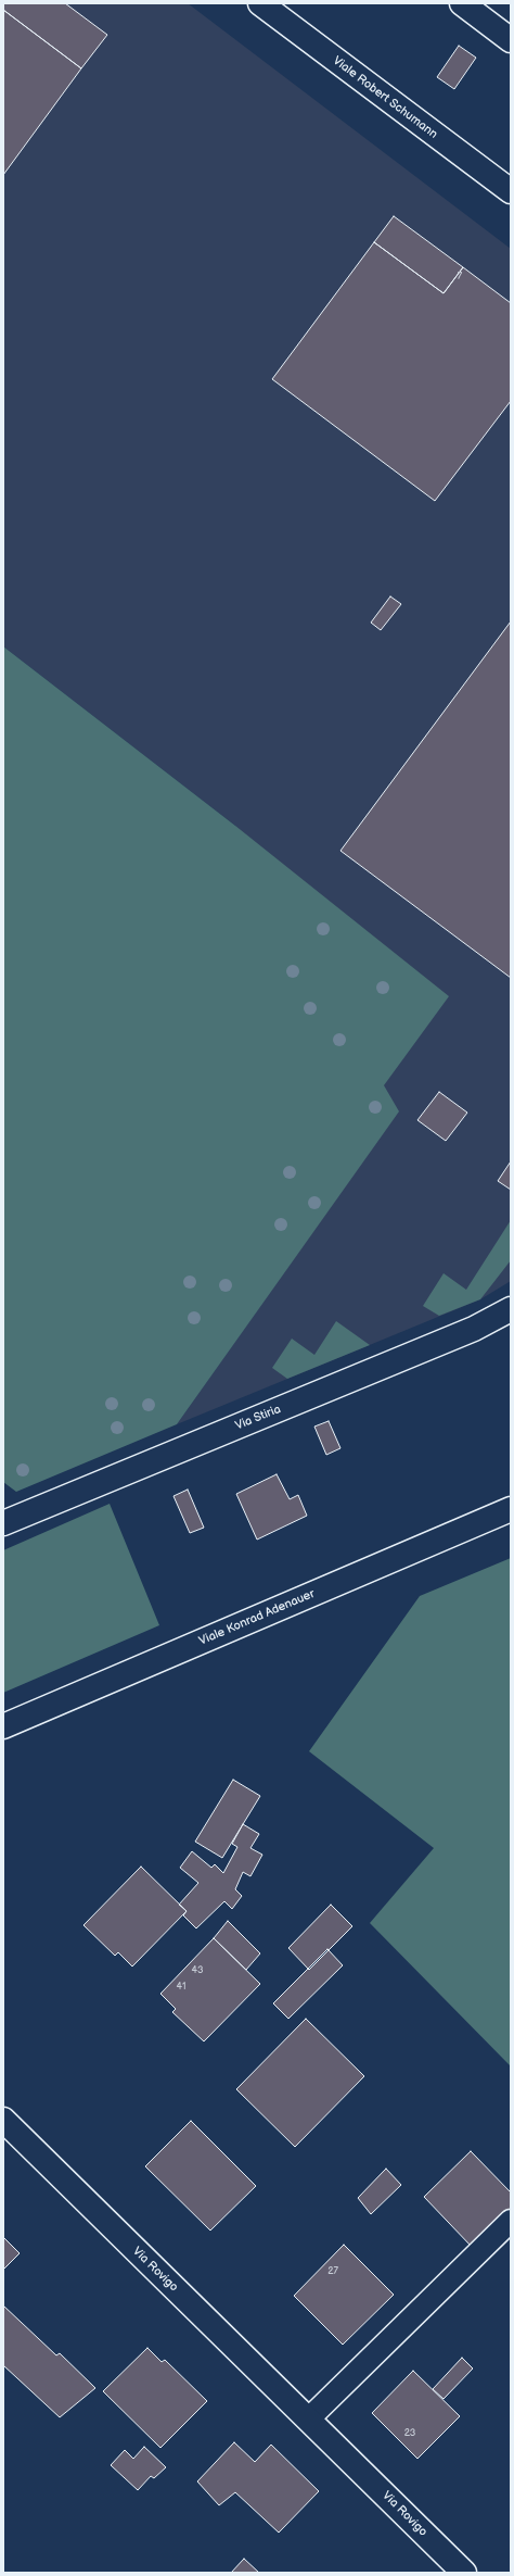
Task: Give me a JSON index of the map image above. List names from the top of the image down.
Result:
{
  "streets": {
    "street": [
      "Viale Robert Schumann",
      "Via Stiria",
      "Viale Konrad Adenauer",
      "Via Rovigo"
    ]
  },
  "house_numbers": [
    "7",
    "43",
    "41",
    "27",
    "23"
  ]
}
